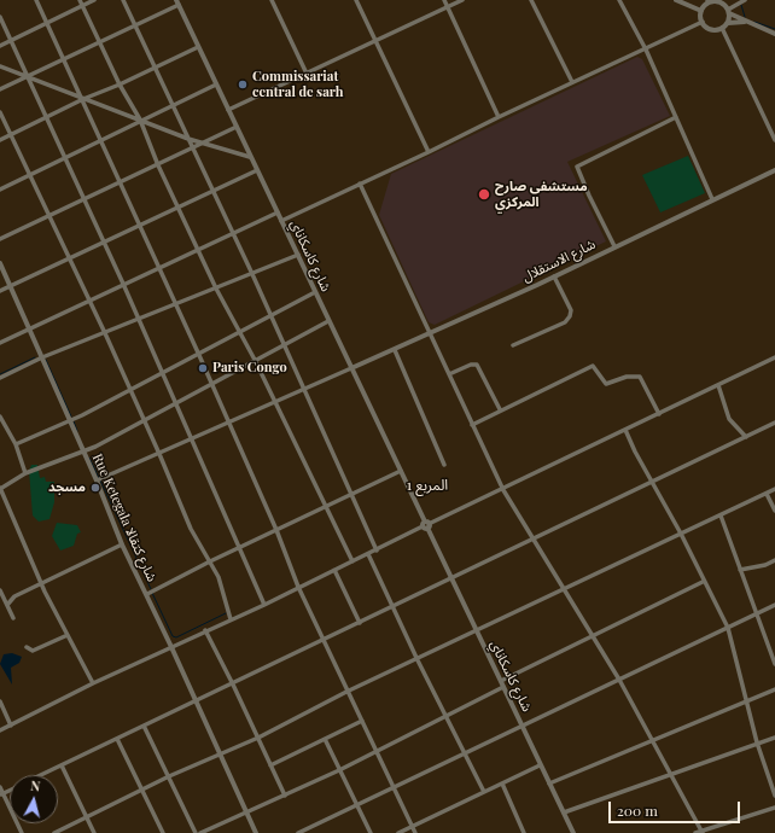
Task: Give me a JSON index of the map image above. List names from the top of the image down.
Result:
{
  "streets": {
    "street": ["شارع كاسكاناي", "شارع الاستقلال", "Rue Ketegala شارع كتقالا"]
  },
  "crossings": [
    ["شارع كاسكاناي", "شارع الاستقلال"]
  ],
  "districts": ["المربع 1"],
  "places": [
    "Commissariat central de sarh",
    "مستشفى صارح المركزي",
    "Paris Congo",
    "مسجد"
  ],
  "scale_bar": "200 m",
  "north": "top"
}
